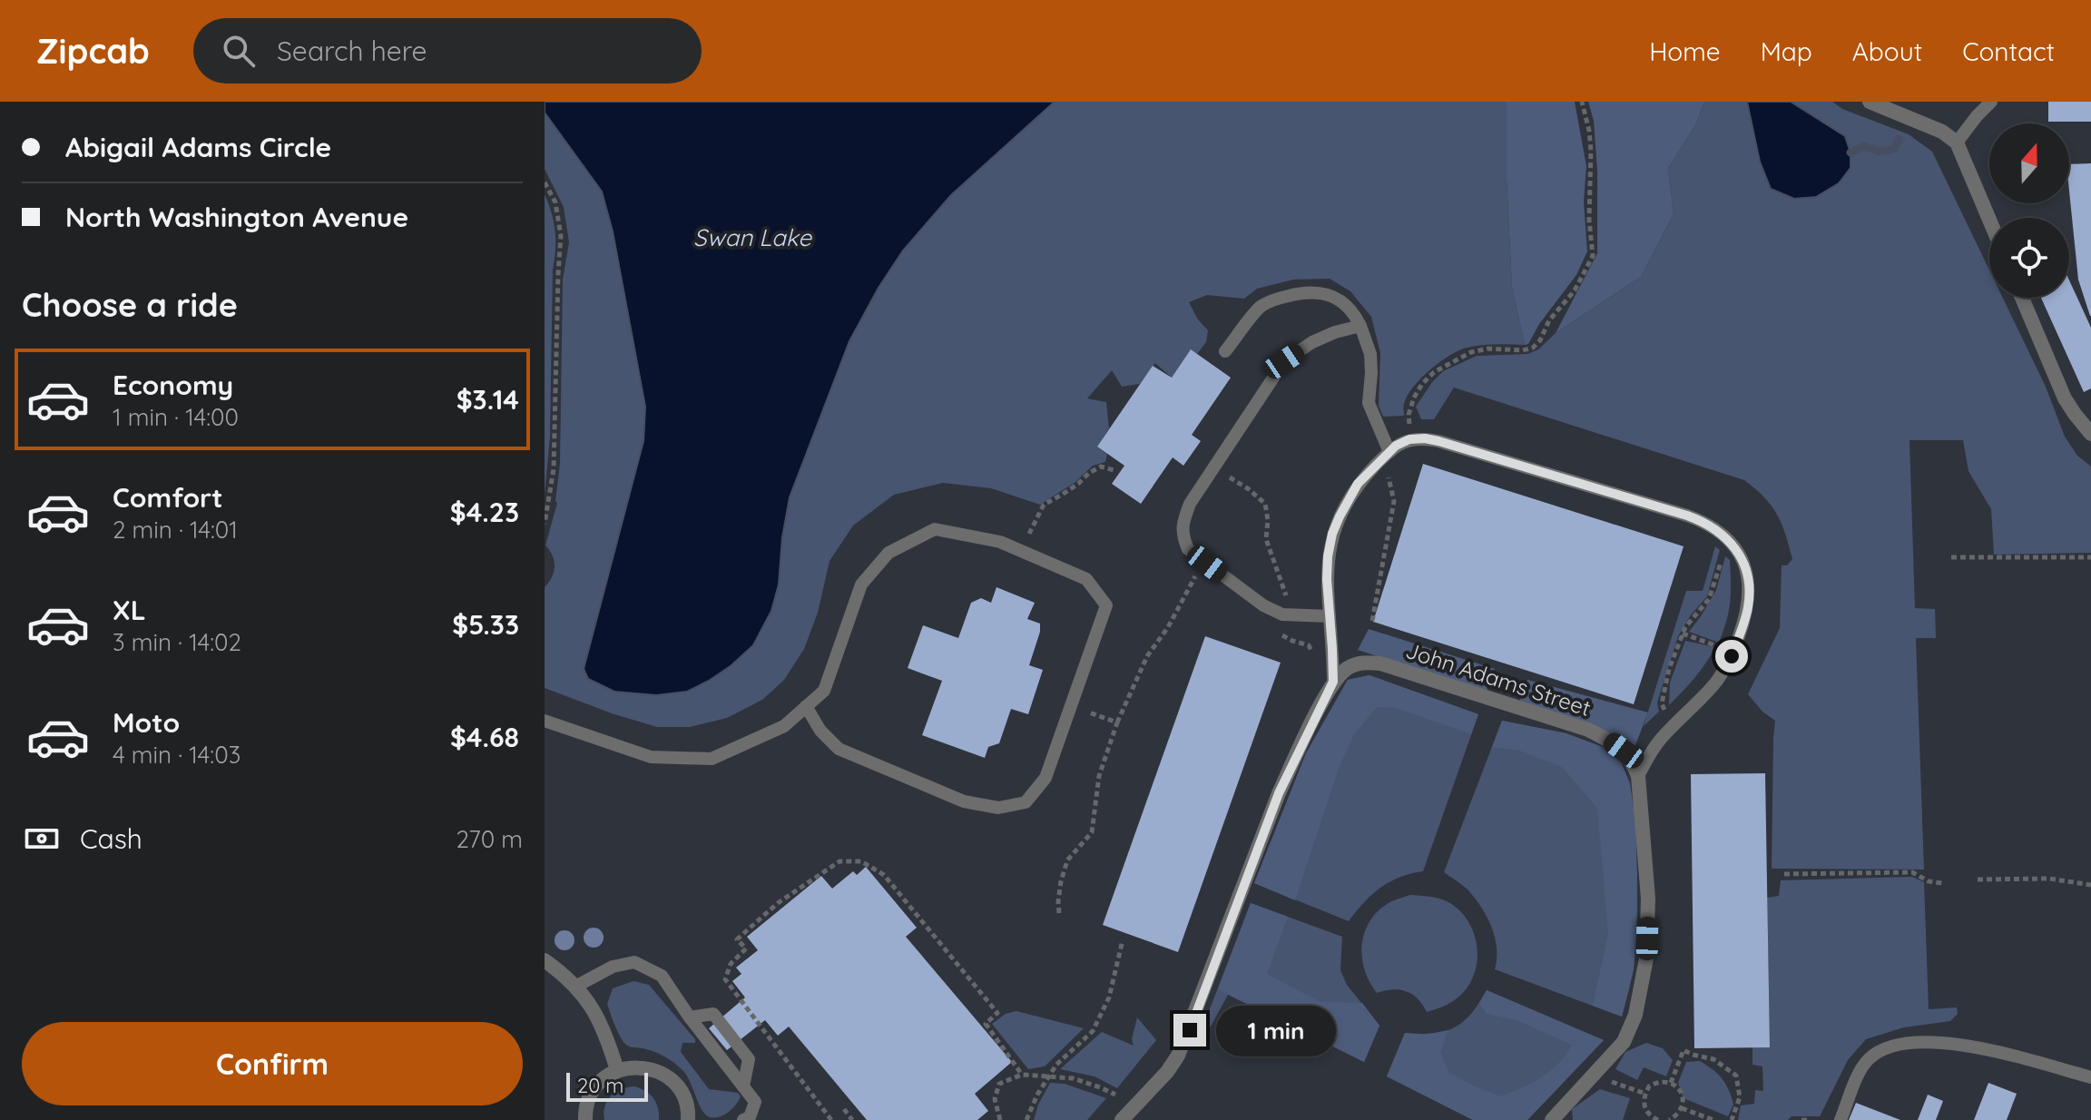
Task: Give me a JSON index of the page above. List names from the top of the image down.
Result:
{
  "streets": {
    "street": ["John Adams Street"]
  },
  "water": ["Swan Lake"],
  "scale_bar": "20 m",
  "north": "top",
  "page": {
    "header": "Zipcab",
    "search": "Search here",
    "nav": [
      "Home",
      "Map",
      "About",
      "Contact"
    ],
    "banner": ["Abigail Adams Circle", "North Washington Avenue"],
    "heading": "Choose a ride",
    "list": [
      {
        "name": "Economy",
        "note": "1 min · 14:00",
        "value": "$3.14"
      },
      {
        "name": "Comfort",
        "note": "2 min · 14:01",
        "value": "$4.23"
      },
      {
        "name": "XL",
        "note": "3 min · 14:02",
        "value": "$5.33"
      },
      {
        "name": "Moto",
        "note": "4 min · 14:03",
        "value": "$4.68"
      }
    ],
    "pay": ["Cash", "270 m"],
    "bubble": "1 min",
    "buttons": "Confirm",
    "scale": "20 m"
  }
}
